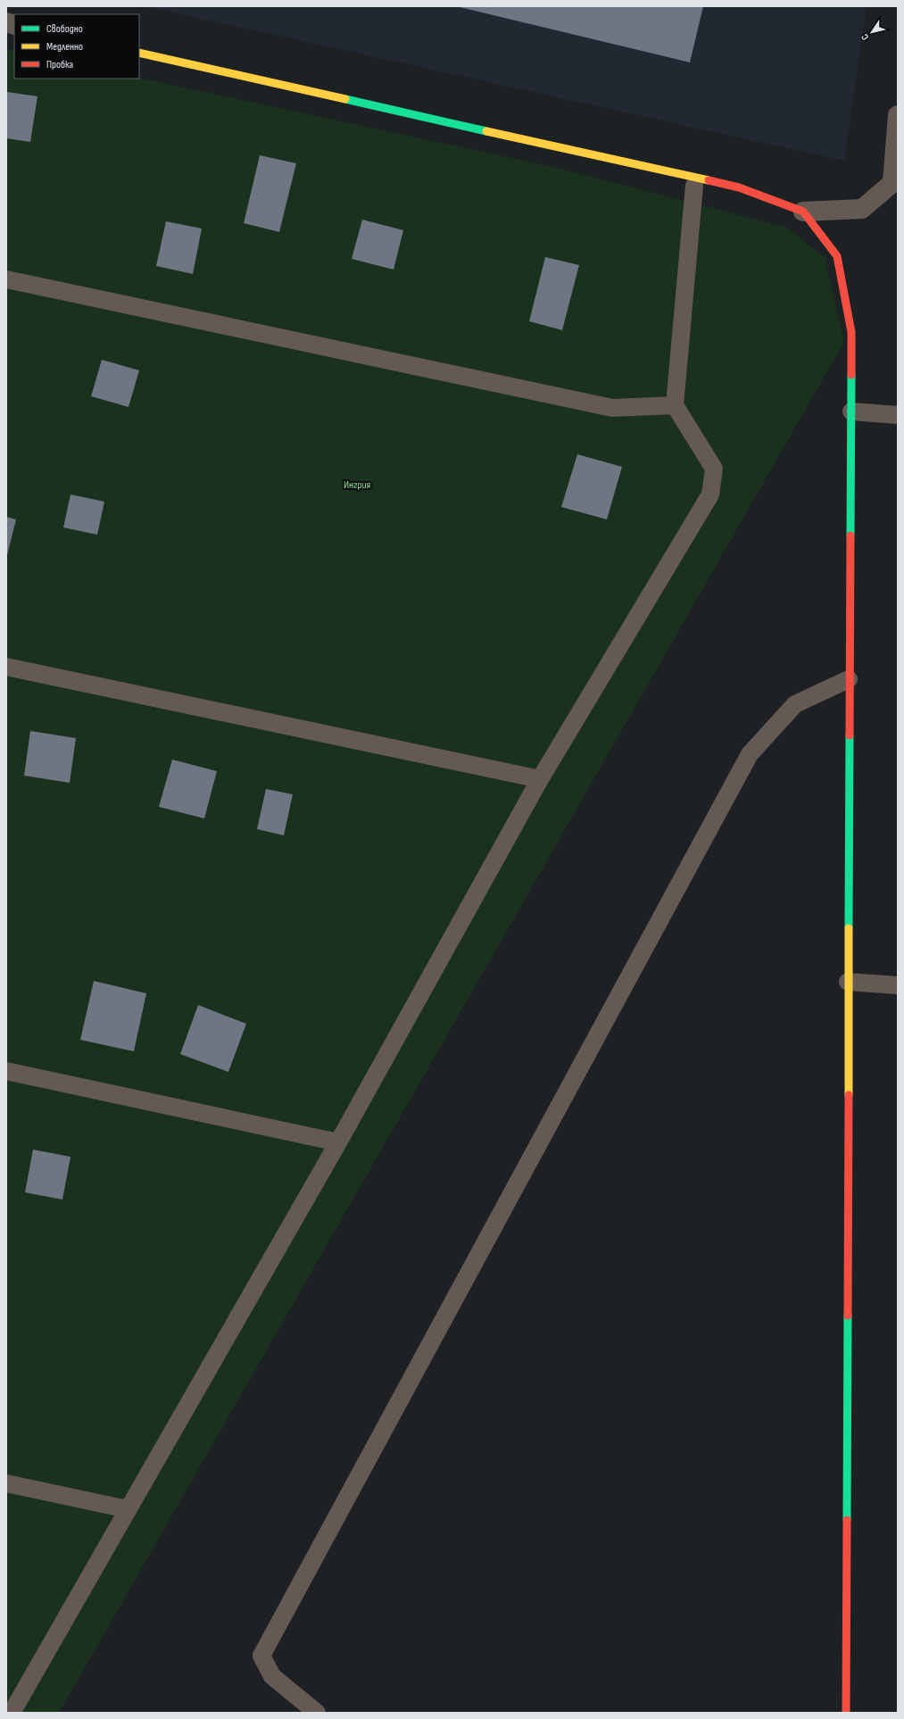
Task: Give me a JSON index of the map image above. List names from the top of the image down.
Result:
{
  "parks": ["Ингрия"],
  "legend": ["Свободно", "Медленно", "Пробка"],
  "north": "bottom left"
}
